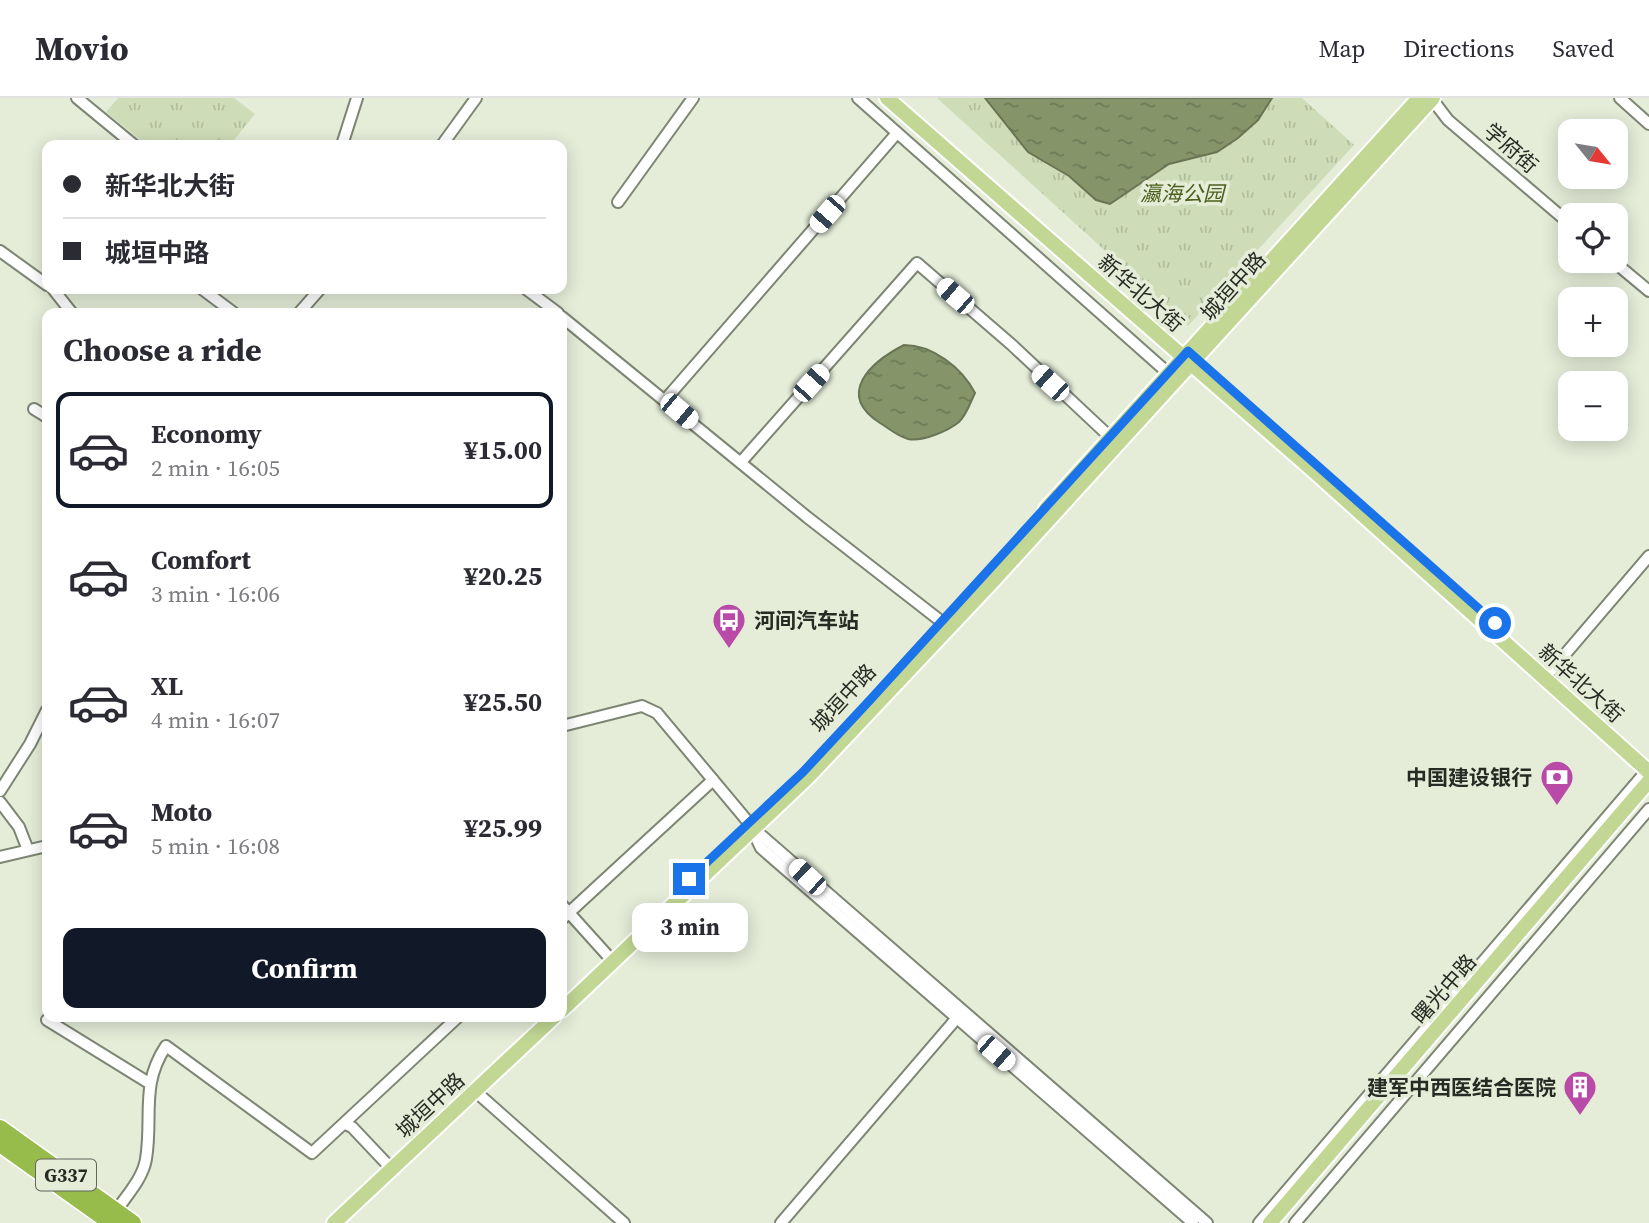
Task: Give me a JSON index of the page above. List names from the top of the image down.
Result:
{
  "streets": {
    "highway": ["G337"],
    "main road": ["城垣中路", "新华北大街", "曙光中路"],
    "street": ["学府街"]
  },
  "crossings": [
    ["学府街", "城垣中路"],
    ["城垣中路", "新华北大街"],
    ["新华北大街", "曙光中路"]
  ],
  "parks": ["瀛海公园"],
  "places": {
    "bus stop": ["河间汽车站"],
    "bank": ["中国建设银行"],
    "building": ["建军中西医结合医院"]
  },
  "north": "bottom right",
  "page": {
    "header": "Movio",
    "nav": ["Map", "Directions", "Saved"],
    "map_buttons": ["+", "−"],
    "banner": ["新华北大街", "城垣中路"],
    "heading": "Choose a ride",
    "list": [
      {
        "name": "Economy",
        "note": "2 min · 16:05",
        "value": "¥15.00"
      },
      {
        "name": "Comfort",
        "note": "3 min · 16:06",
        "value": "¥20.25"
      },
      {
        "name": "XL",
        "note": "4 min · 16:07",
        "value": "¥25.50"
      },
      {
        "name": "Moto",
        "note": "5 min · 16:08",
        "value": "¥25.99"
      }
    ],
    "bubble": "3 min",
    "buttons": "Confirm"
  }
}
